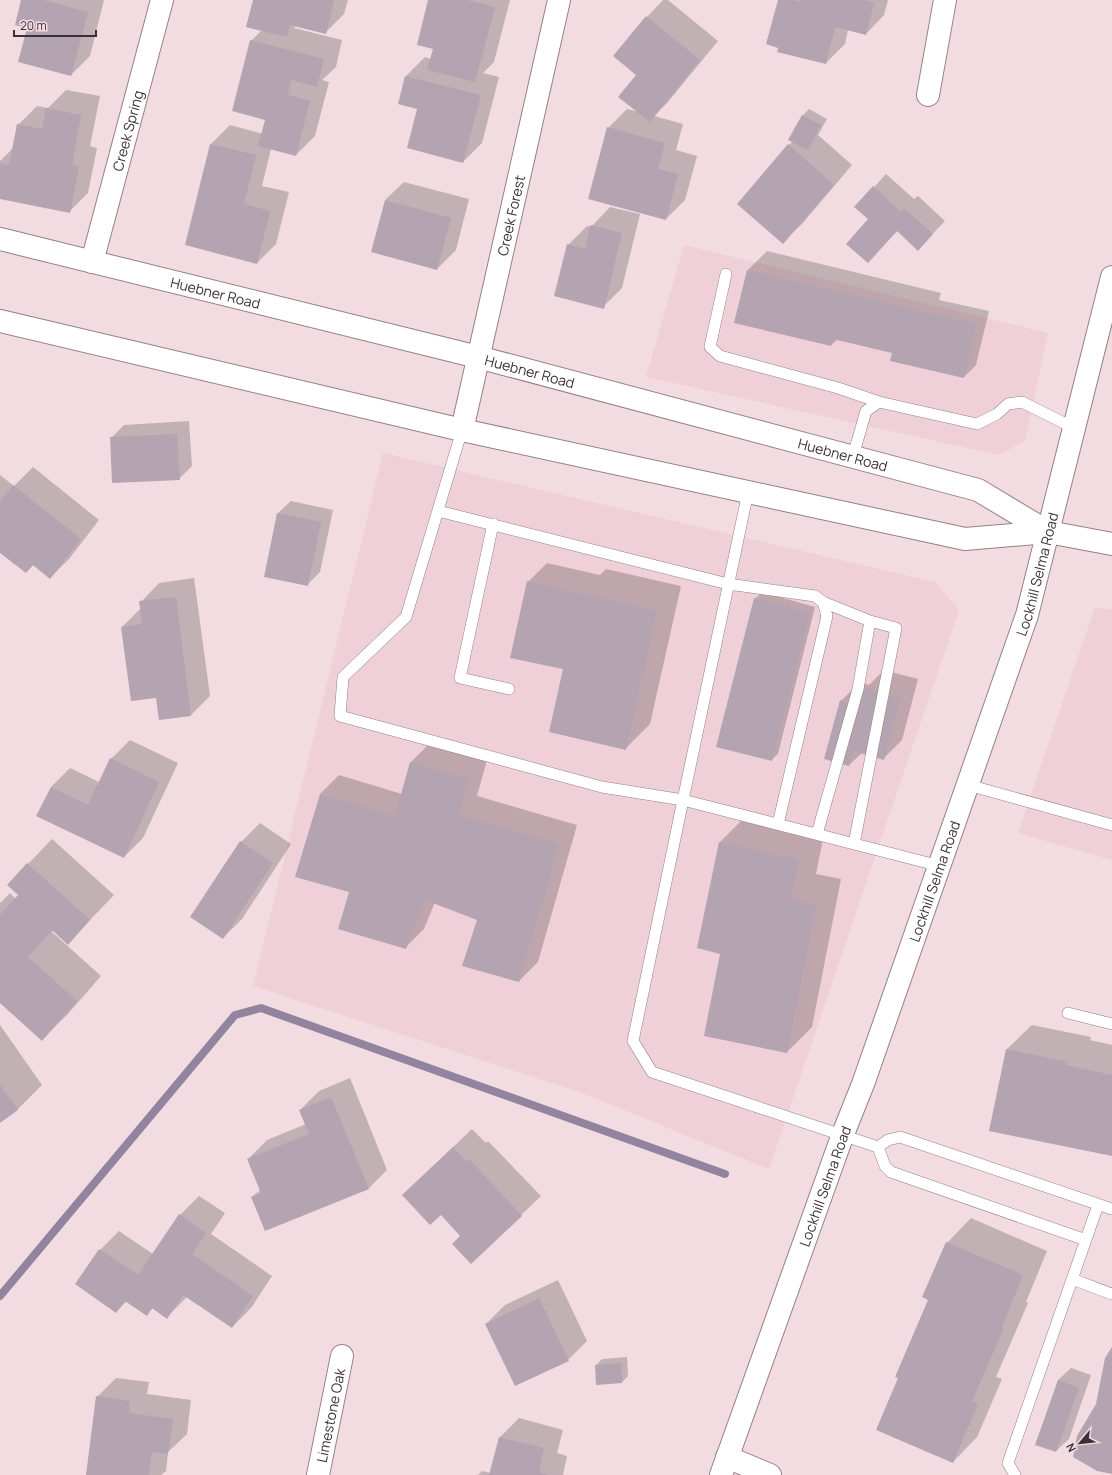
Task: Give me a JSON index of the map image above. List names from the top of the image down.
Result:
{
  "streets": {
    "main road": [
      "Creek Spring",
      "Creek Forest",
      "Huebner Road",
      "Lockhill Selma Road",
      "Limestone Oak"
    ]
  },
  "crossings": [
    ["Creek Spring", "Huebner Road"],
    ["Creek Forest", "Huebner Road"],
    ["Huebner Road", "Lockhill Selma Road"]
  ],
  "scale_bar": "20 m",
  "north": "bottom left"
}
